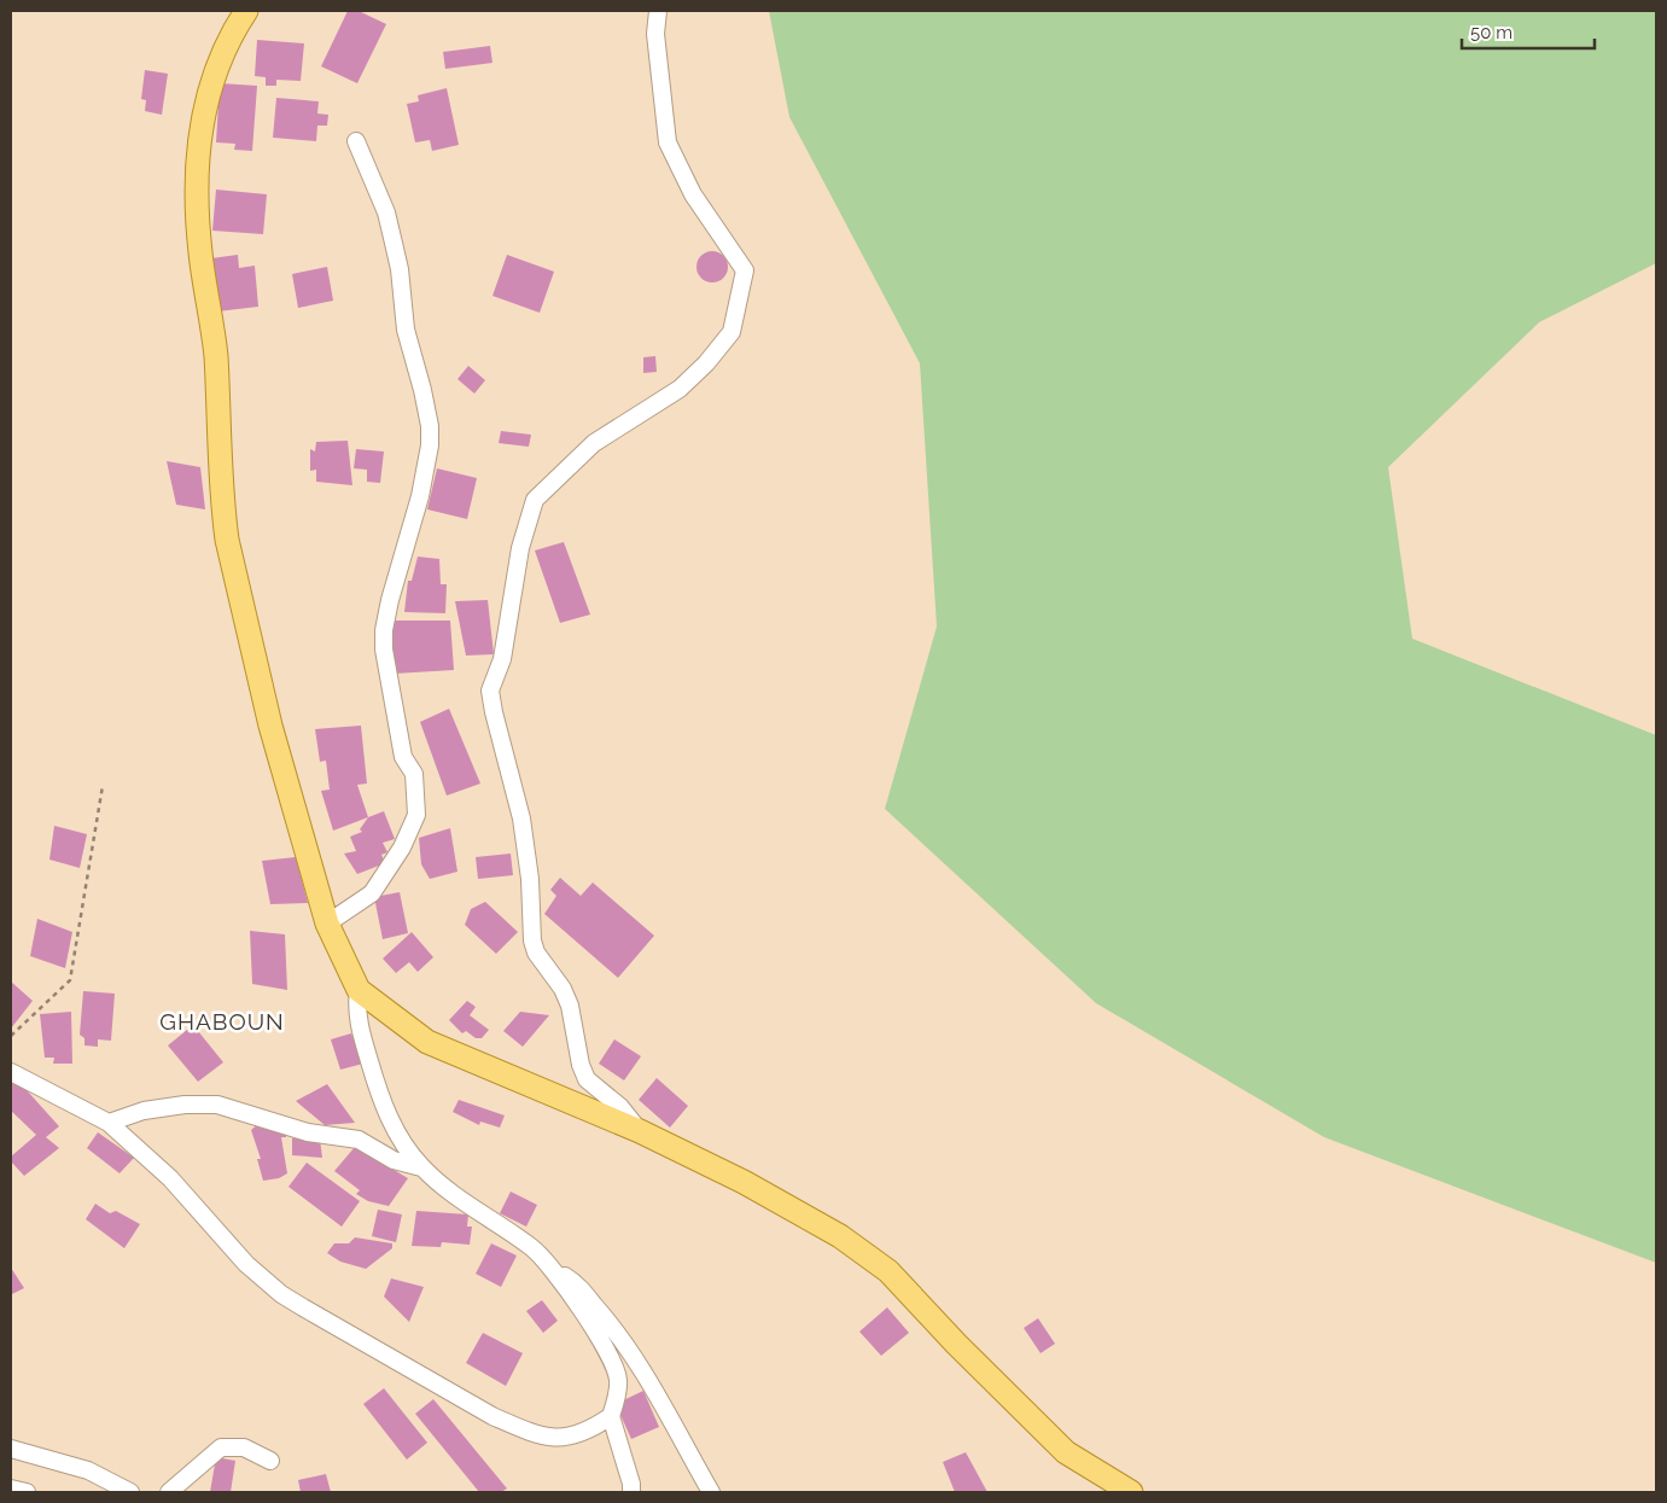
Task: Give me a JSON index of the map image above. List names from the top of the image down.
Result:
{
  "districts": ["GHABOUN"],
  "scale_bar": "50 m"
}
